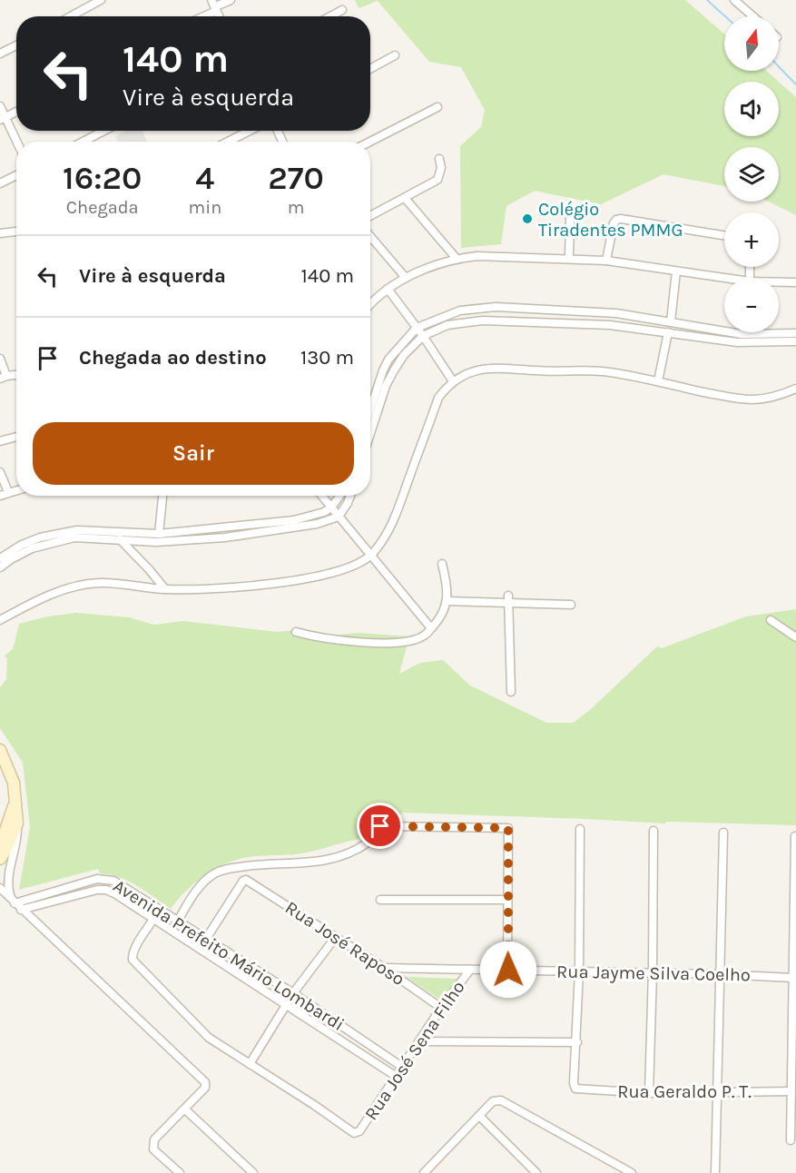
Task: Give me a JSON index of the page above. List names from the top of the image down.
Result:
{
  "streets": {
    "street": [
      "Rua José Raposo",
      "Avenida Prefeito Mário Lombardi",
      "Rua Jayme Silva Coelho",
      "Rua José Sena Filho",
      "Rua Geraldo P. T."
    ]
  },
  "crossings": [
    ["Rua José Raposo", "Rua Jayme Silva Coelho"],
    ["Rua José Raposo", "Rua José Sena Filho"],
    ["Avenida Prefeito Mário Lombardi", "Rua José Sena Filho"],
    ["Rua Jayme Silva Coelho", "Rua José Sena Filho"]
  ],
  "places": ["Colégio Tiradentes PMMG"],
  "north": "top",
  "page": {
    "map_buttons": ["+", "−"],
    "turn": ["140 m", "Vire à esquerda"],
    "eta": [
      "16:20",
      "Chegada",
      "4",
      "min",
      "270",
      "m"
    ],
    "list": [
      {
        "name": "Vire à esquerda",
        "value": "140 m"
      },
      {
        "name": "Chegada ao destino",
        "value": "130 m"
      }
    ],
    "buttons": "Sair"
  }
}
